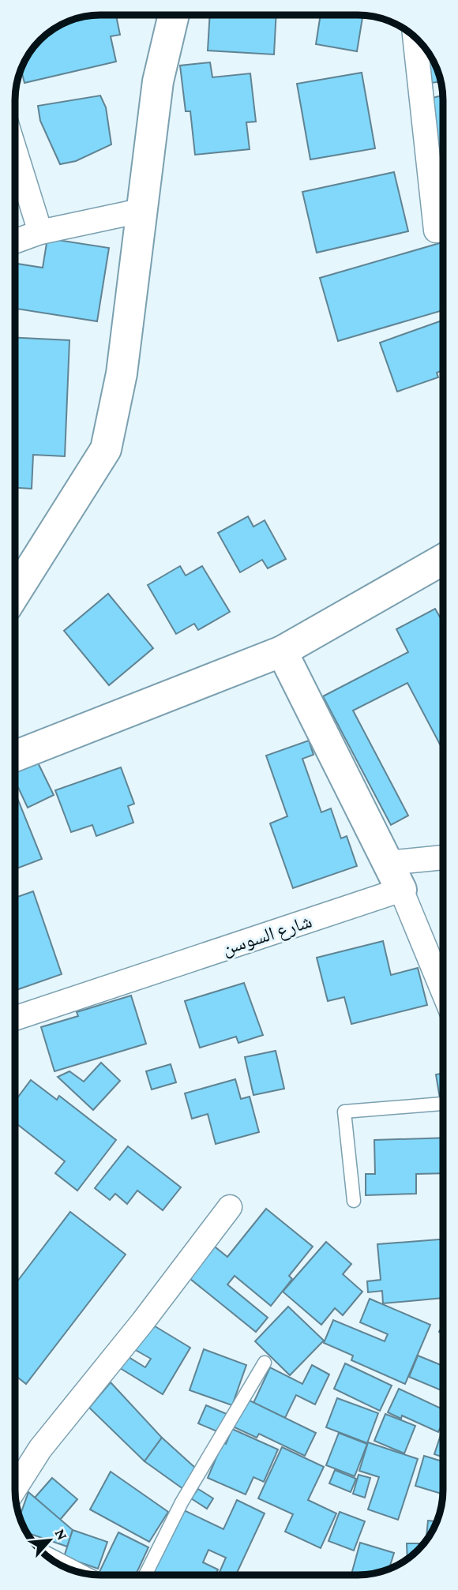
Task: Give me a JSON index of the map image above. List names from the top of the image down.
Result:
{
  "streets": {
    "street": ["شارع السوسن"]
  },
  "north": "top right"
}
